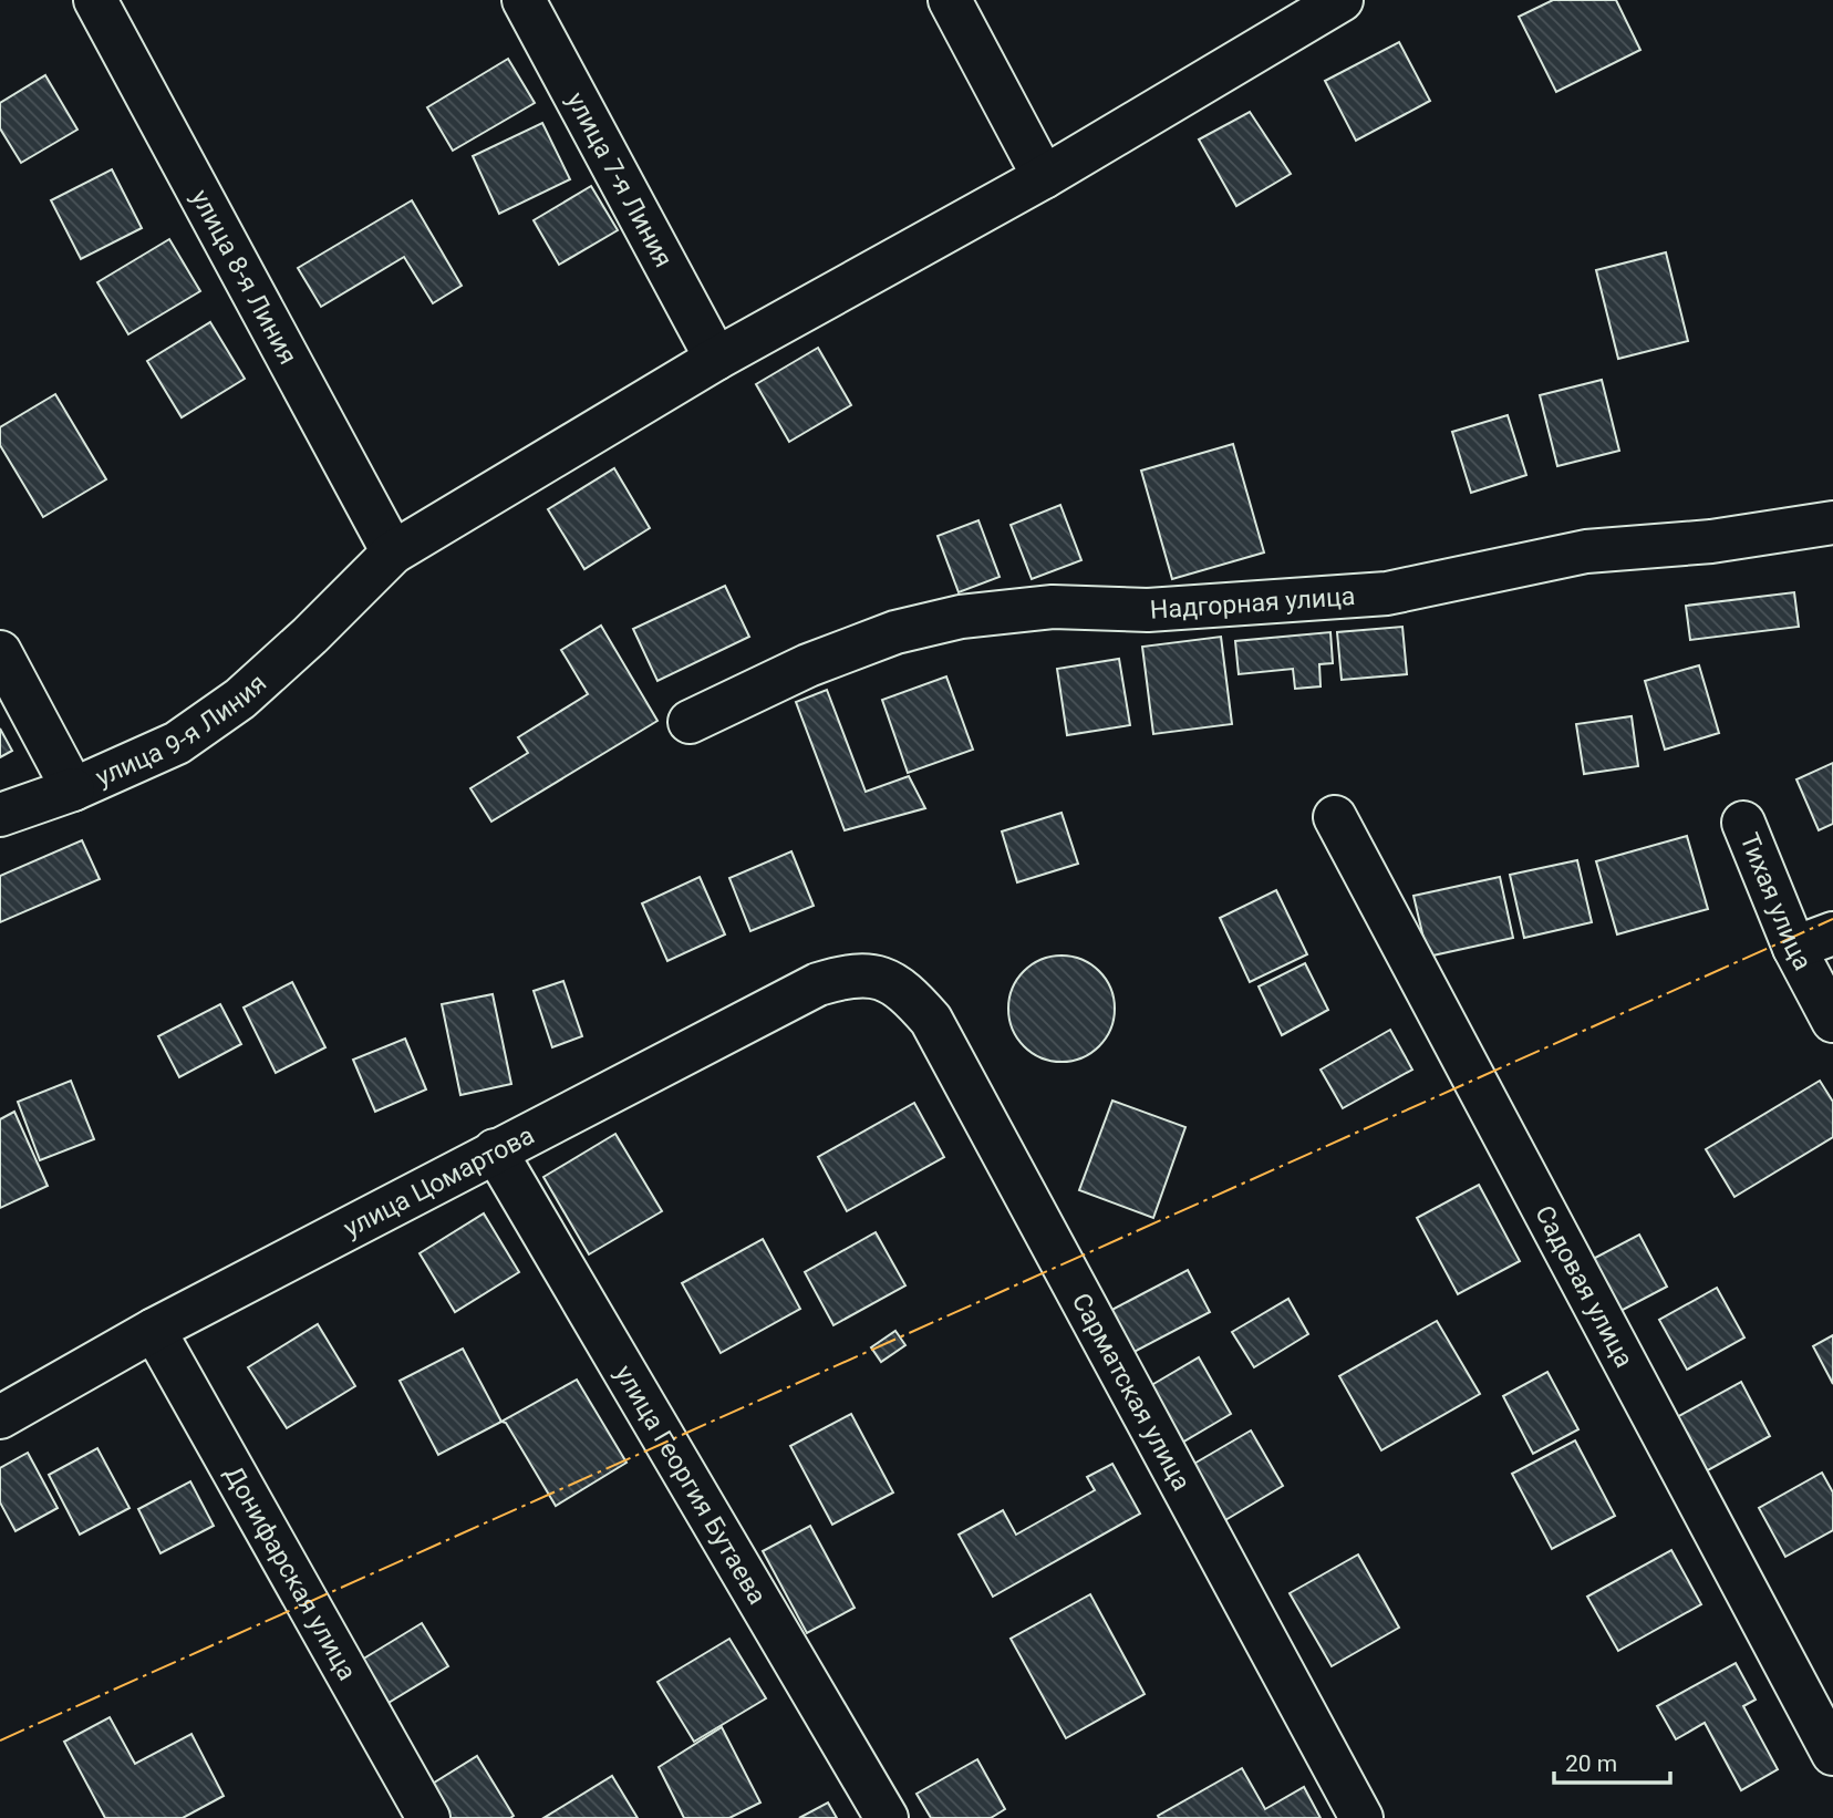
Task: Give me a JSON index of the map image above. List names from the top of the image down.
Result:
{
  "streets": {
    "street": [
      "улица 7-я Линия",
      "улица 8-я Линия",
      "Надгорная улица",
      "улица 9-я Линия",
      "Тихая улица",
      "улица Цомартова",
      "Садовая улица",
      "Сарматская улица",
      "улица Георгия Бутаева",
      "Донифарская улица"
    ]
  },
  "crossings": [
    ["улица 7-я Линия", "улица 9-я Линия"],
    ["улица 8-я Линия", "улица 9-я Линия"],
    ["улица Цомартова", "Сарматская улица"],
    ["улица Цомартова", "улица Георгия Бутаева"],
    ["улица Цомартова", "Донифарская улица"]
  ],
  "scale_bar": "20 m"
}
